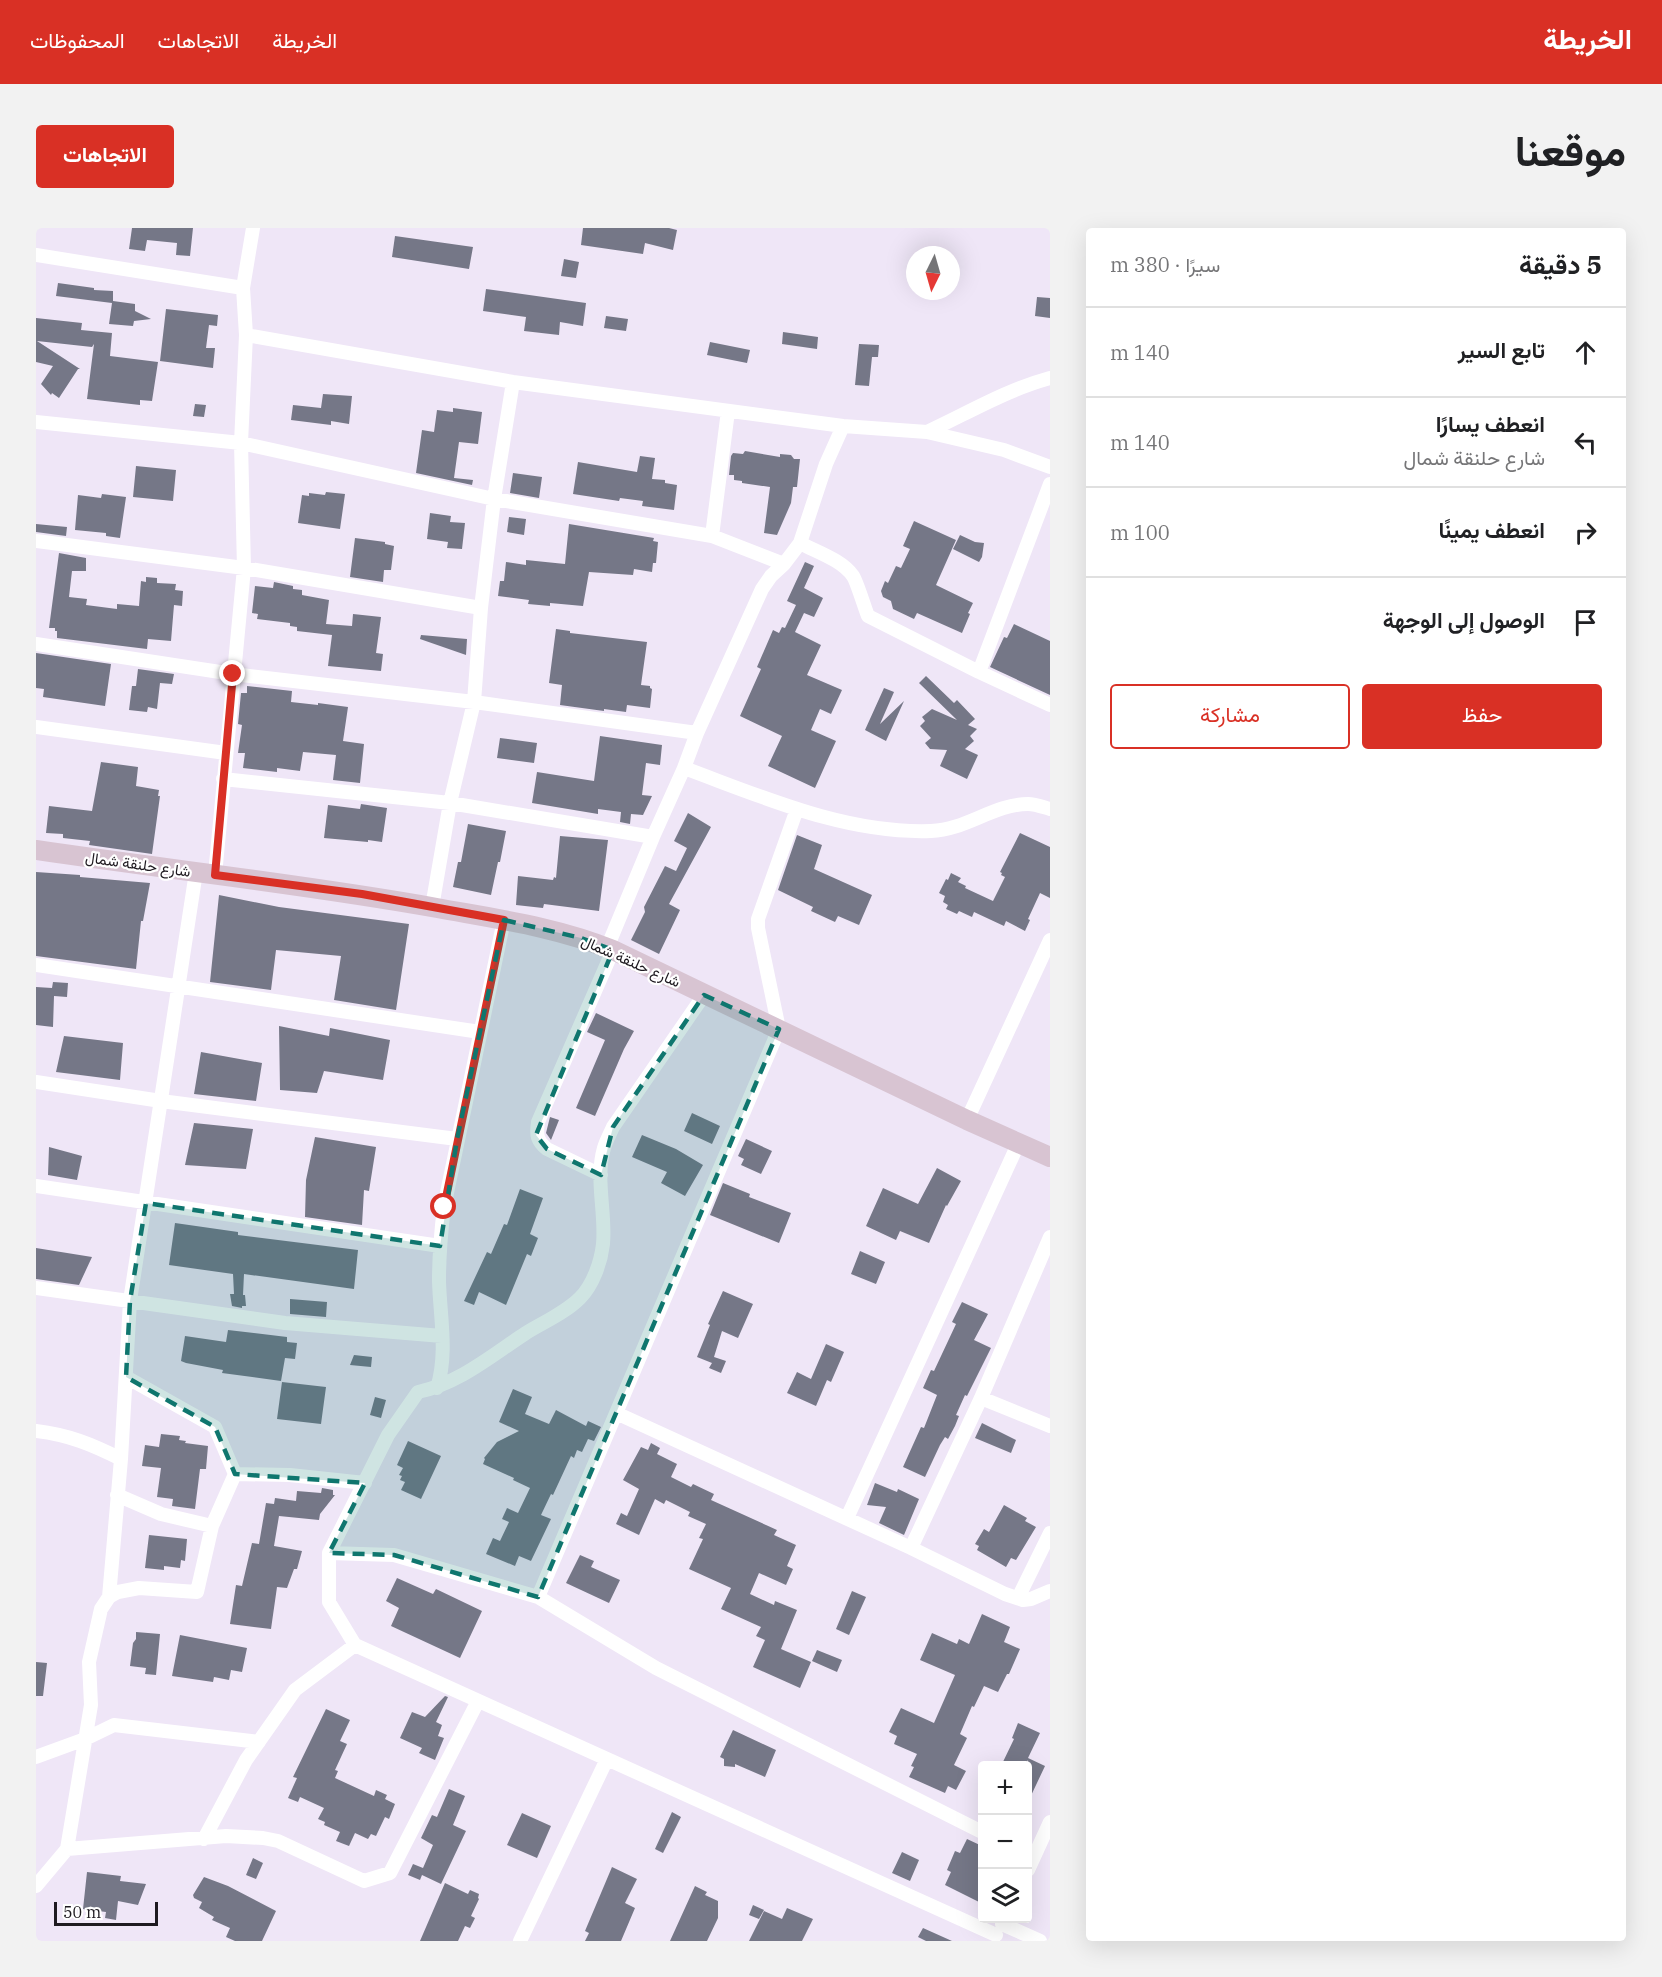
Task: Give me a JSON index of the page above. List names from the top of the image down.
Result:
{
  "streets": {
    "street": ["شارع حلنقة شمال"]
  },
  "scale_bar": "50 m",
  "north": "bottom",
  "page": {
    "header": "الخريطة",
    "nav": ["الخريطة", "الاتجاهات", "المحفوظات"],
    "title": "موقعنا",
    "buttons": [
      "الاتجاهات",
      ["حفظ", "مشاركة"]
    ],
    "heading": ["5 دقيقة", "سيرًا · 380 m"],
    "list": [
      ["تابع السير", "140 m"],
      ["انعطف يسارًا", "شارع حلنقة شمال", "140 m"],
      ["انعطف يمينًا", "100 m"],
      "الوصول إلى الوجهة"
    ],
    "map_buttons": ["+", "−"],
    "scale": "50 m"
  }
}
